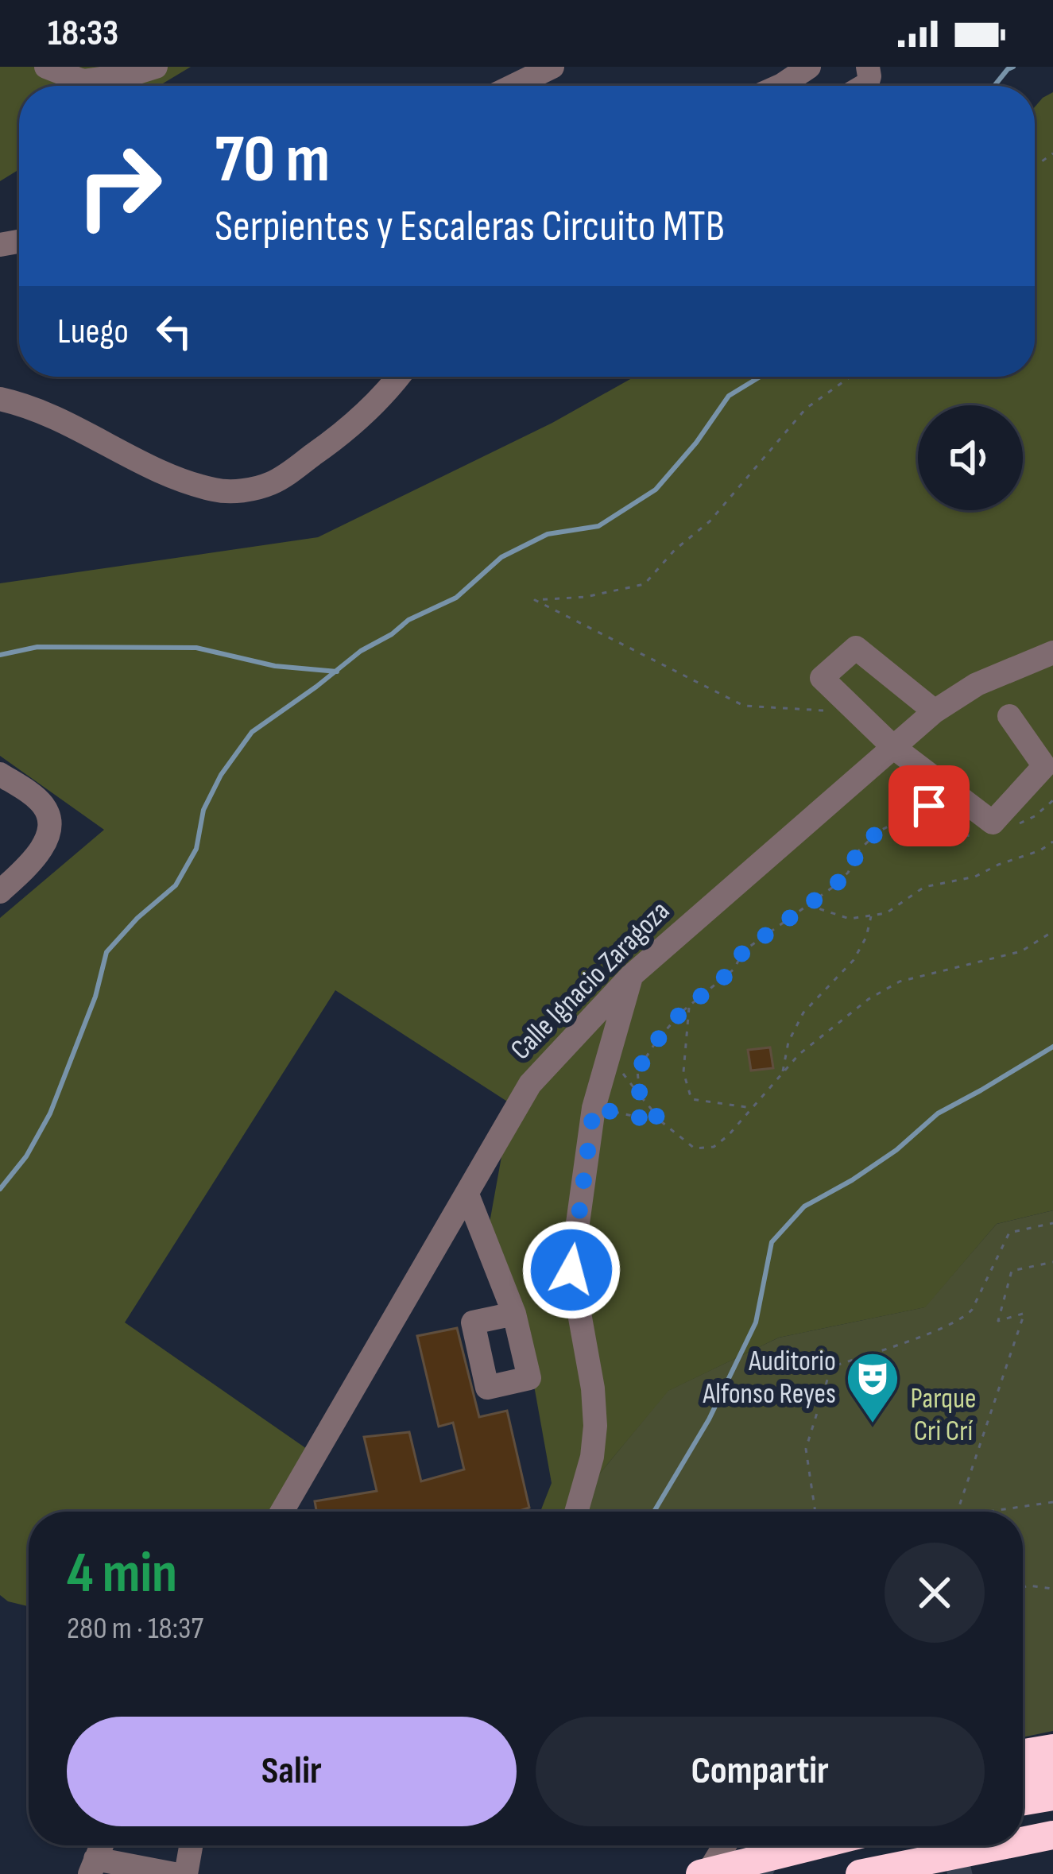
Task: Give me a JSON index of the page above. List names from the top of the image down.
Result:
{
  "streets": {
    "street": ["Calle Ignacio Zaragoza"]
  },
  "parks": ["Parque Cri Crí"],
  "places": {
    "theatre": ["Auditorio Alfonso Reyes"]
  },
  "page": {
    "status": "18:33",
    "turn": ["70 m", "Serpientes y Escaleras Circuito MTB"],
    "then": "Luego",
    "heading": ["4 min", "280 m · 18:37"],
    "buttons": ["Salir", "Compartir"]
  }
}
